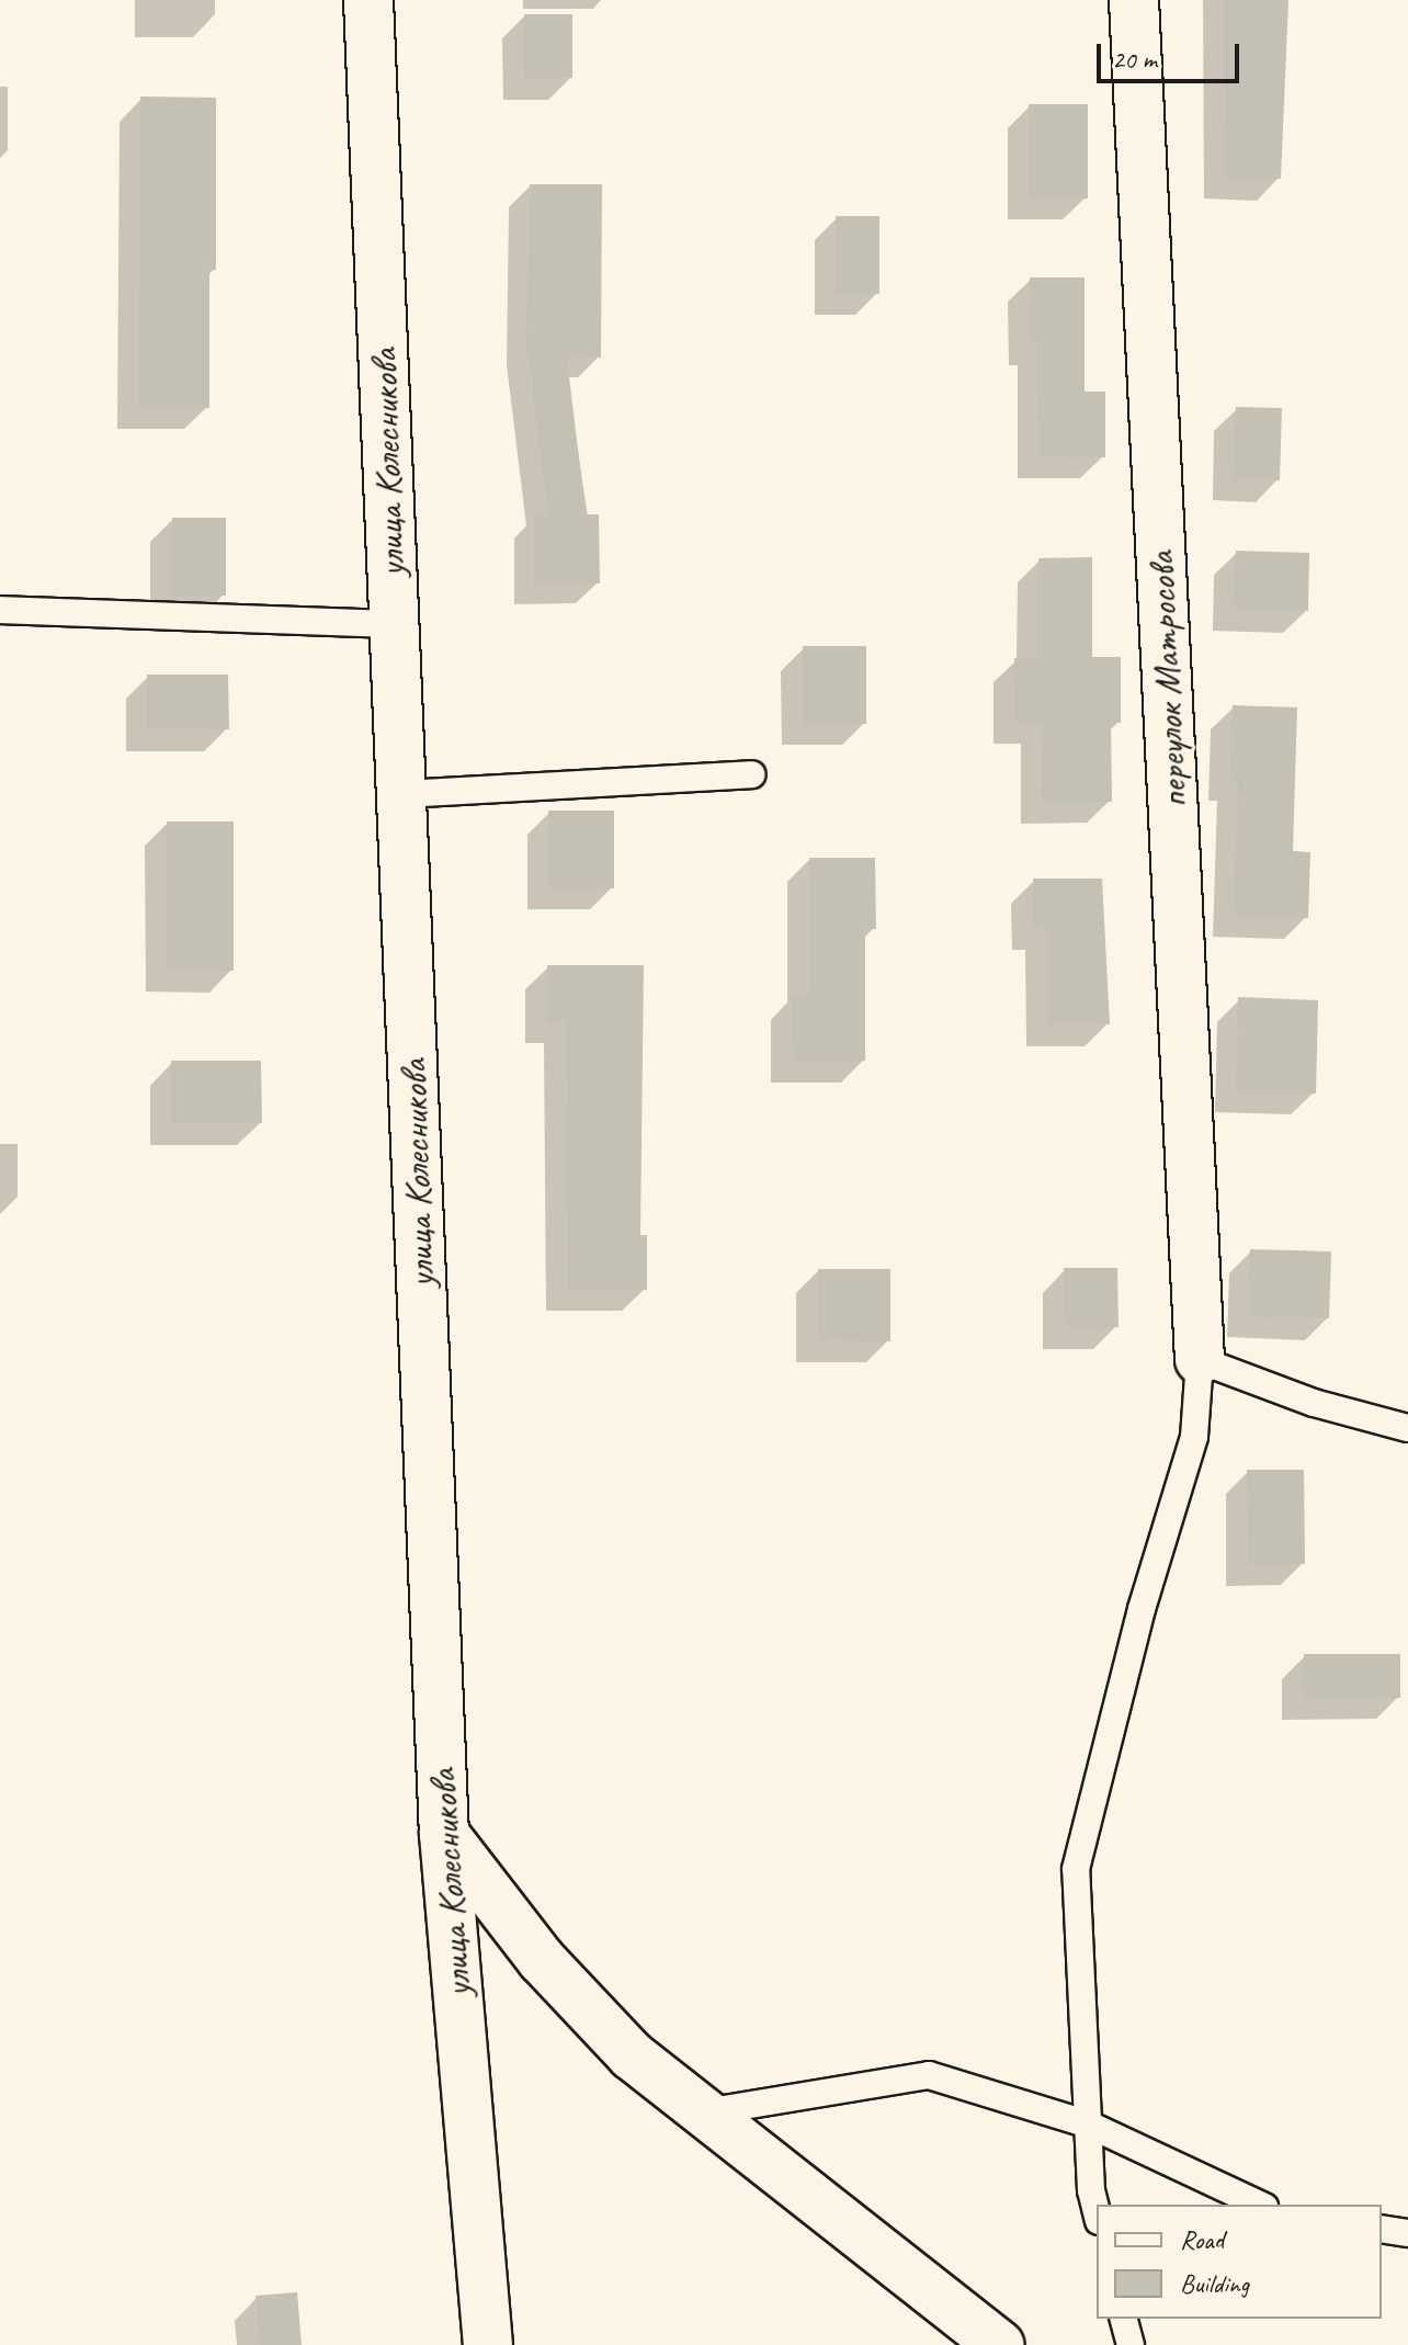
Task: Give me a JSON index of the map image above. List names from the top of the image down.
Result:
{
  "streets": {
    "street": ["улица Колесникова", "переулок Матросова"]
  },
  "legend": ["Road", "Building"],
  "scale_bar": "20 m"
}
